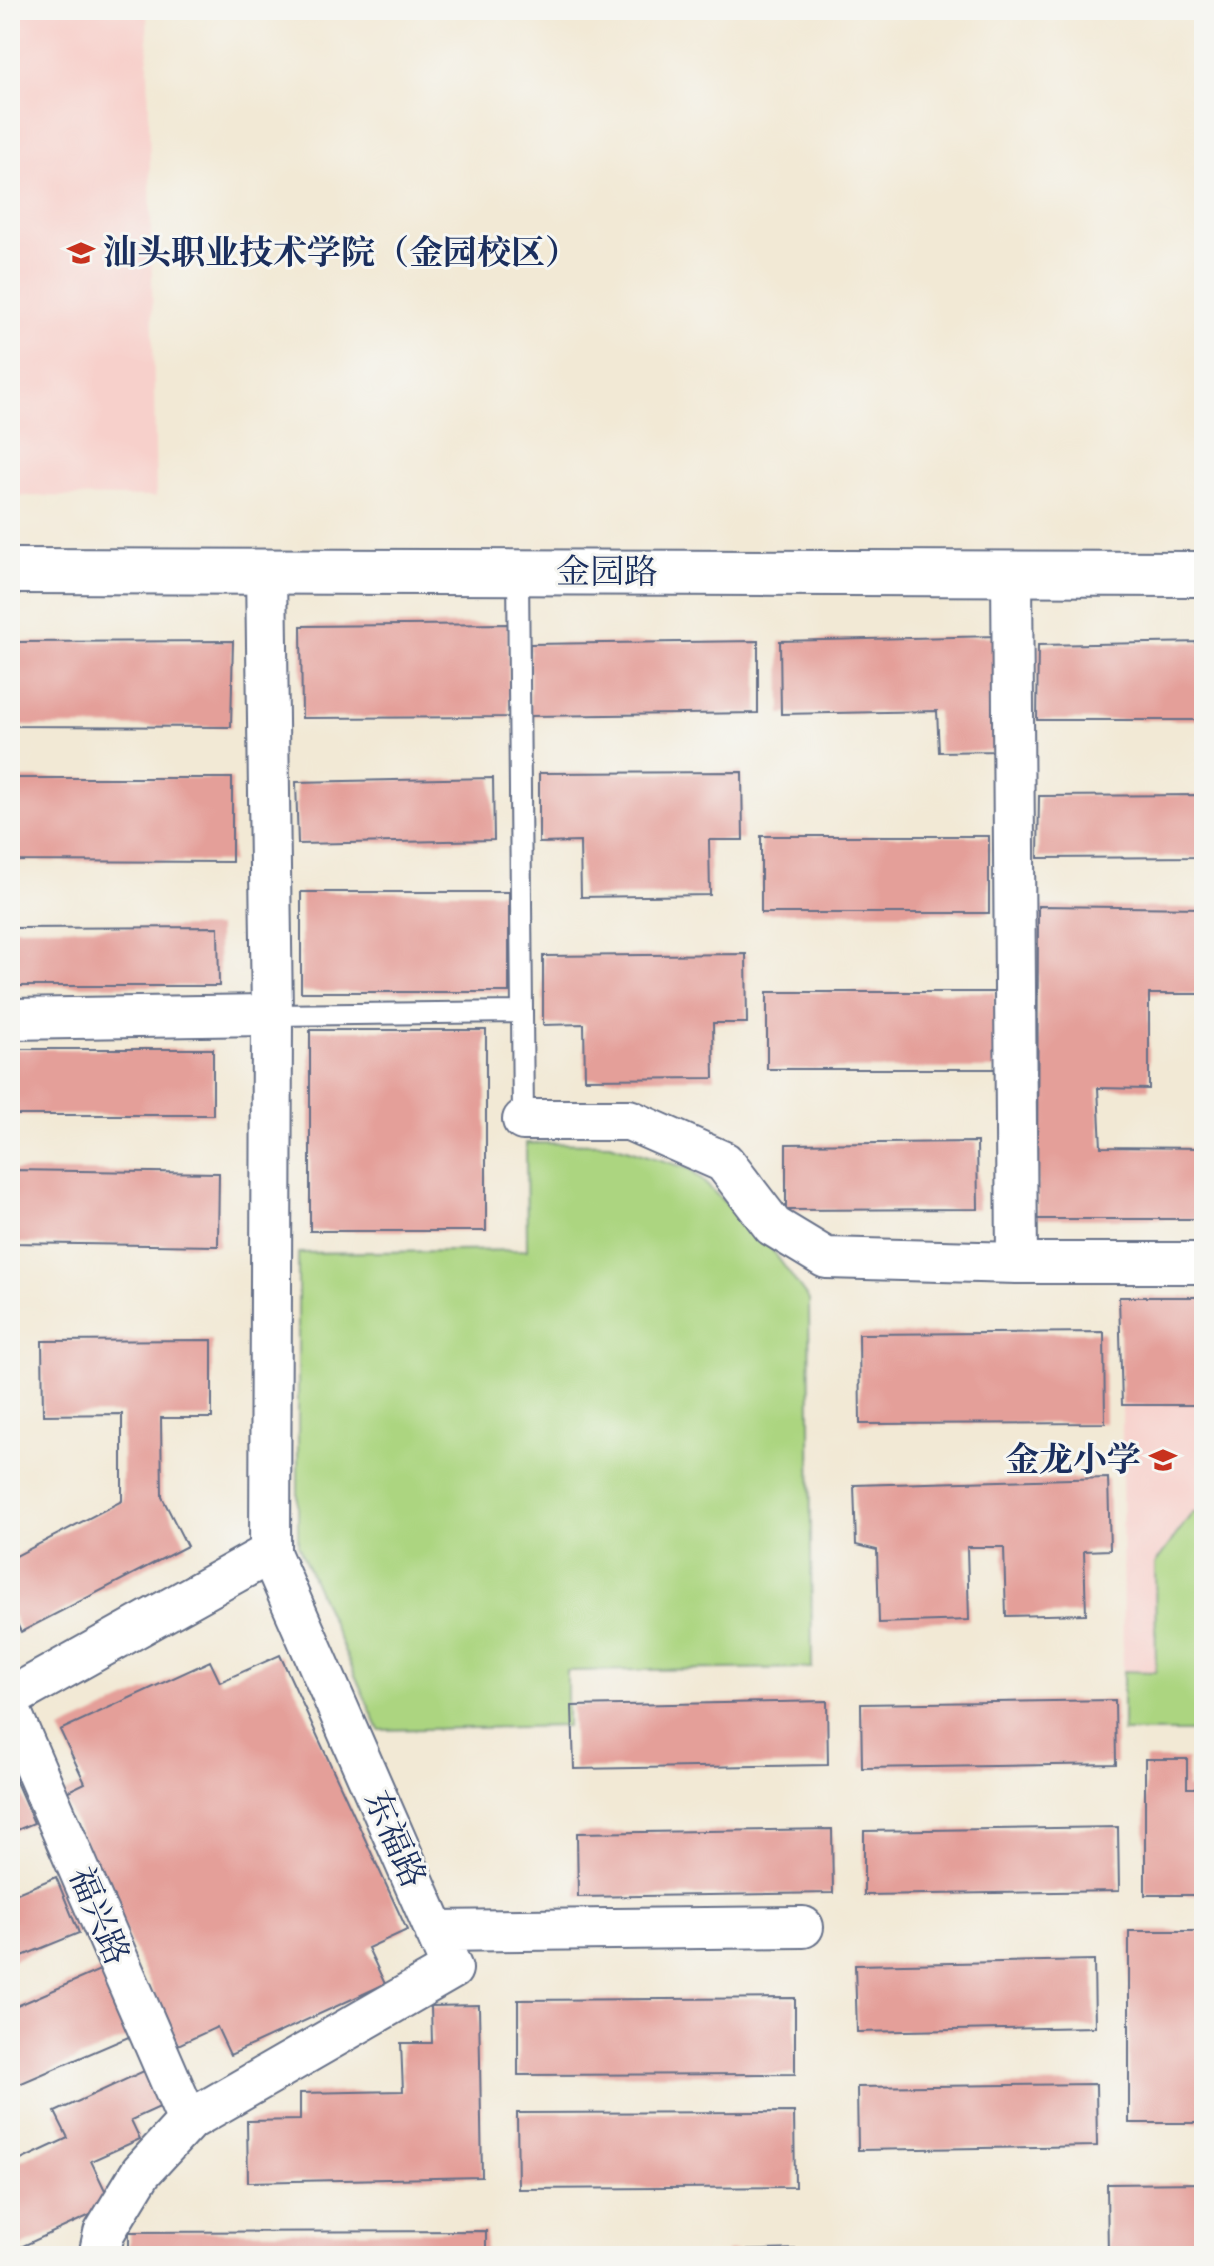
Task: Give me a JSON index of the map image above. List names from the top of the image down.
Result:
{
  "streets": {
    "street": ["金园路", "东福路", "福兴路"]
  },
  "crossings": [
    ["东福路", "福兴路"]
  ],
  "places": {
    "school or university": ["汕头职业技术学院（金园校区）", "金龙小学"]
  }
}
